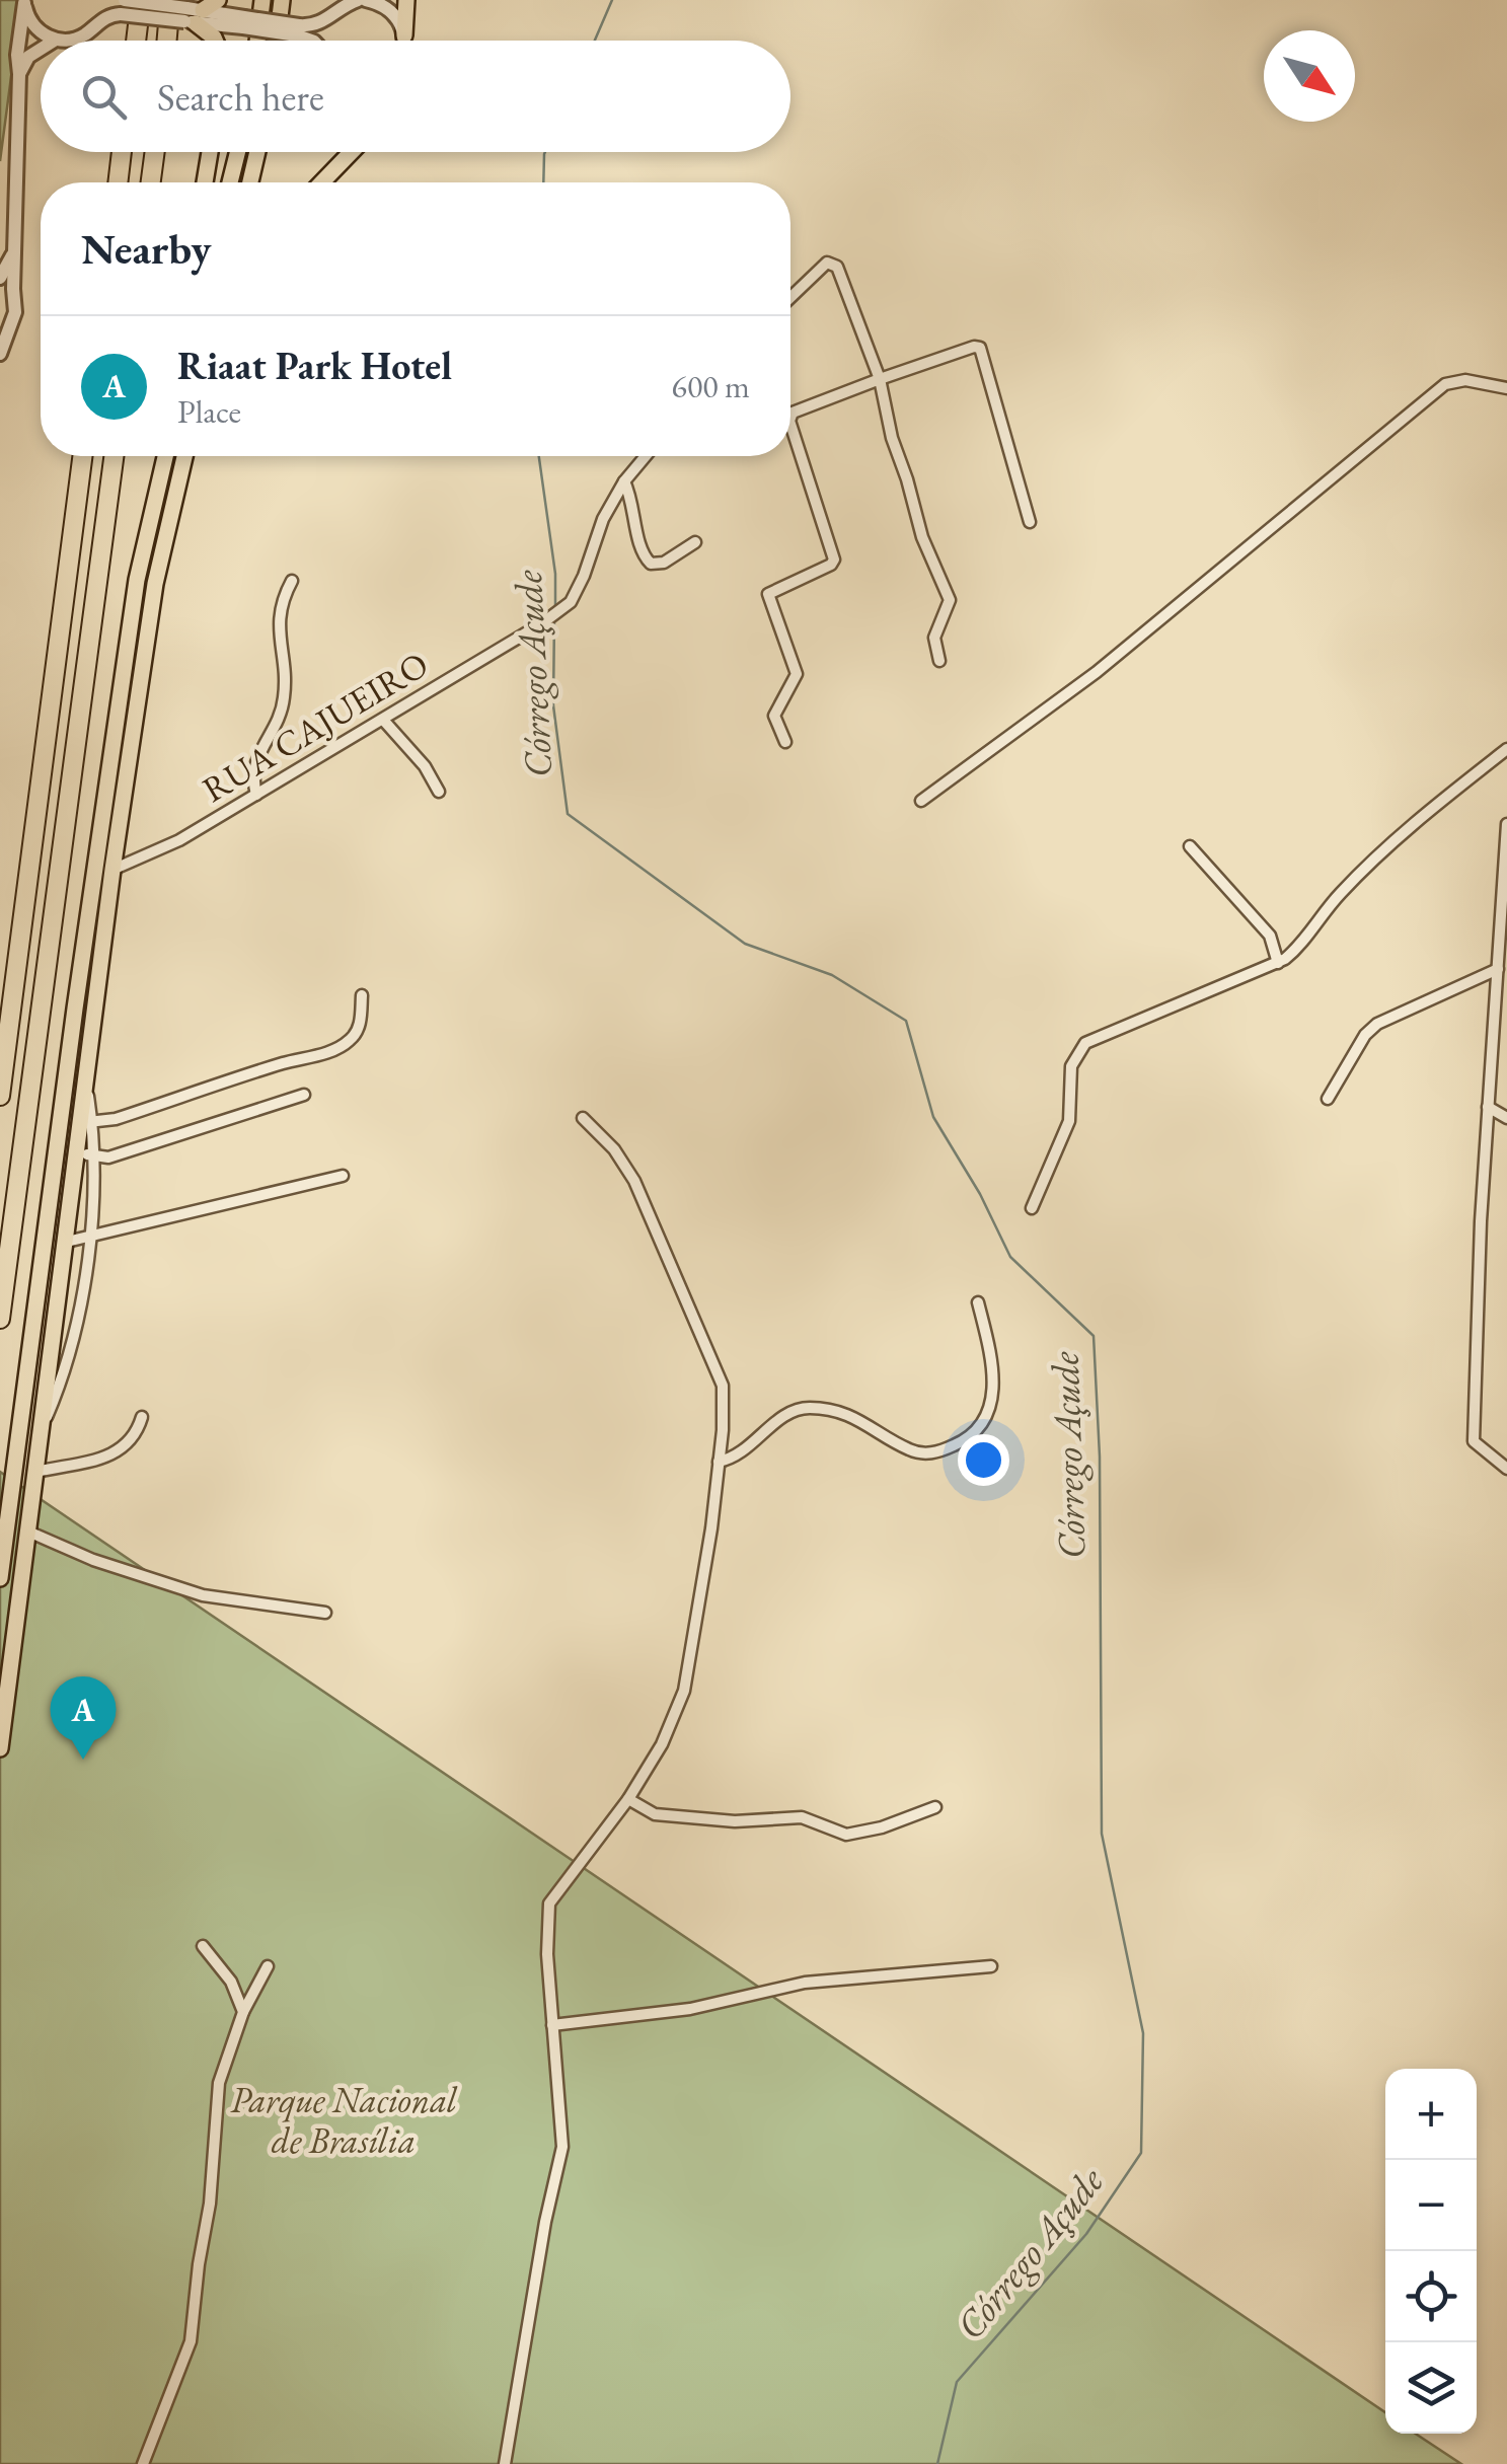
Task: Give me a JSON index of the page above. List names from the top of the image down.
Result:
{
  "streets": {
    "street": ["RUA CAJUEIRO"]
  },
  "water": ["Córrego Açude"],
  "parks": ["Parque Nacional de Brasília"],
  "north": "bottom right",
  "page": {
    "search": "Search here",
    "heading": "Nearby",
    "list": [
      {
        "mark": "A",
        "name": "Riaat Park Hotel",
        "note": "Place",
        "value": "600 m"
      }
    ],
    "pins": "A",
    "map_buttons": ["+", "−"]
  }
}
